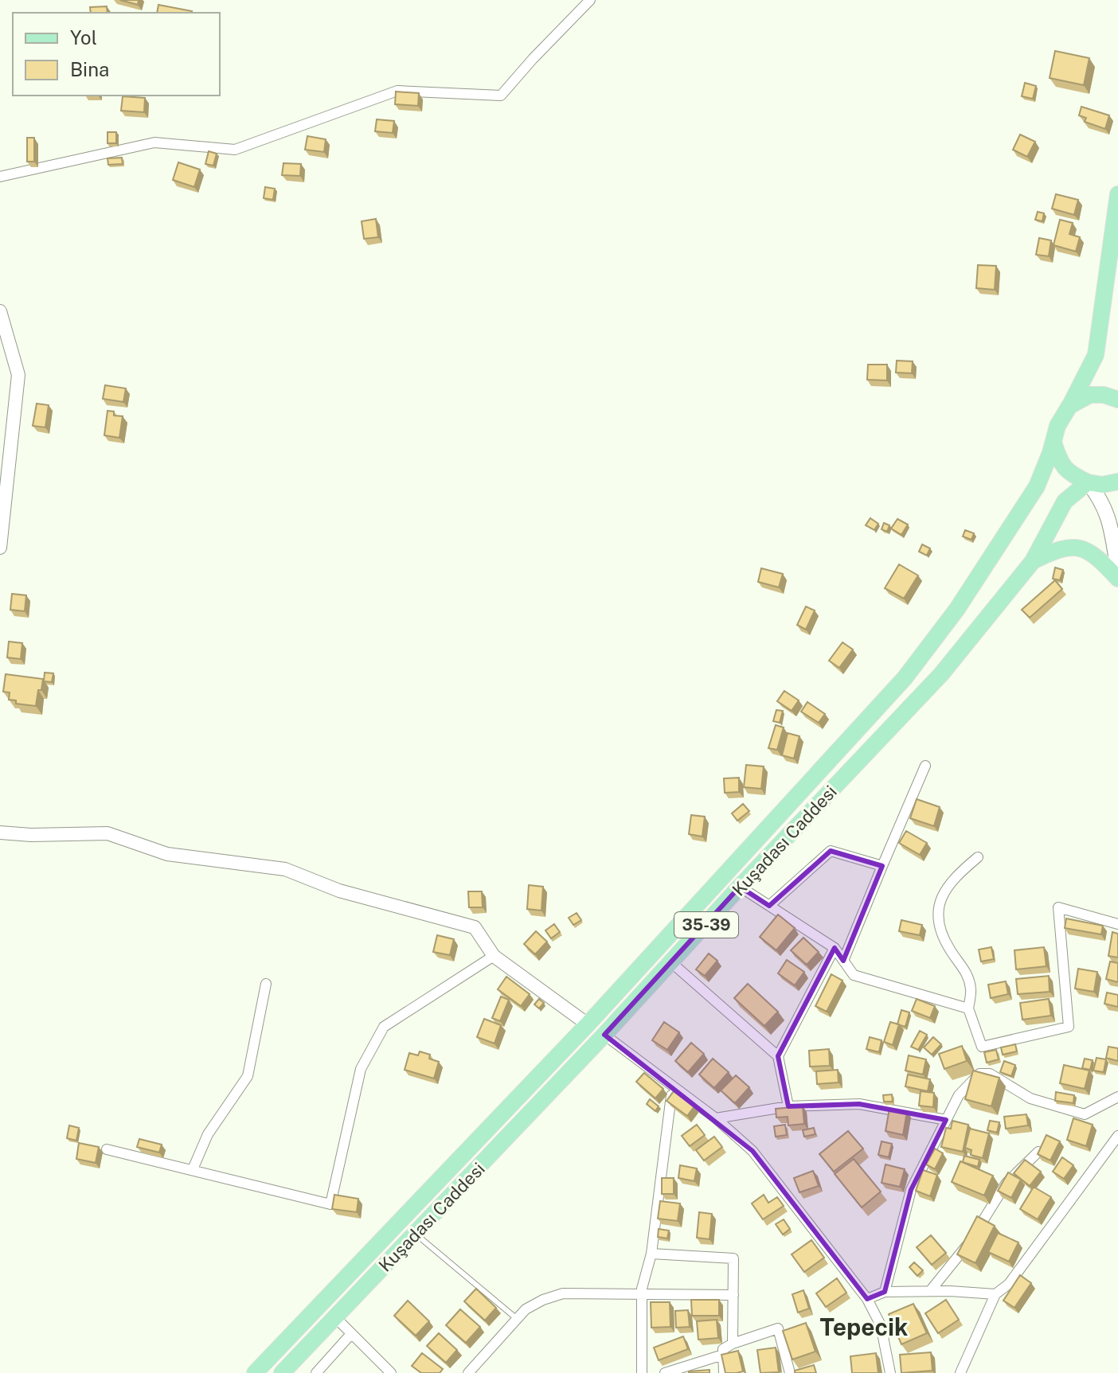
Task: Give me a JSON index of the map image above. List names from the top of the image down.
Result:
{
  "streets": {
    "main road": ["Kuşadası Caddesi", "35-39"]
  },
  "districts": ["Tepecik"],
  "legend": ["Yol", "Bina"]
}
